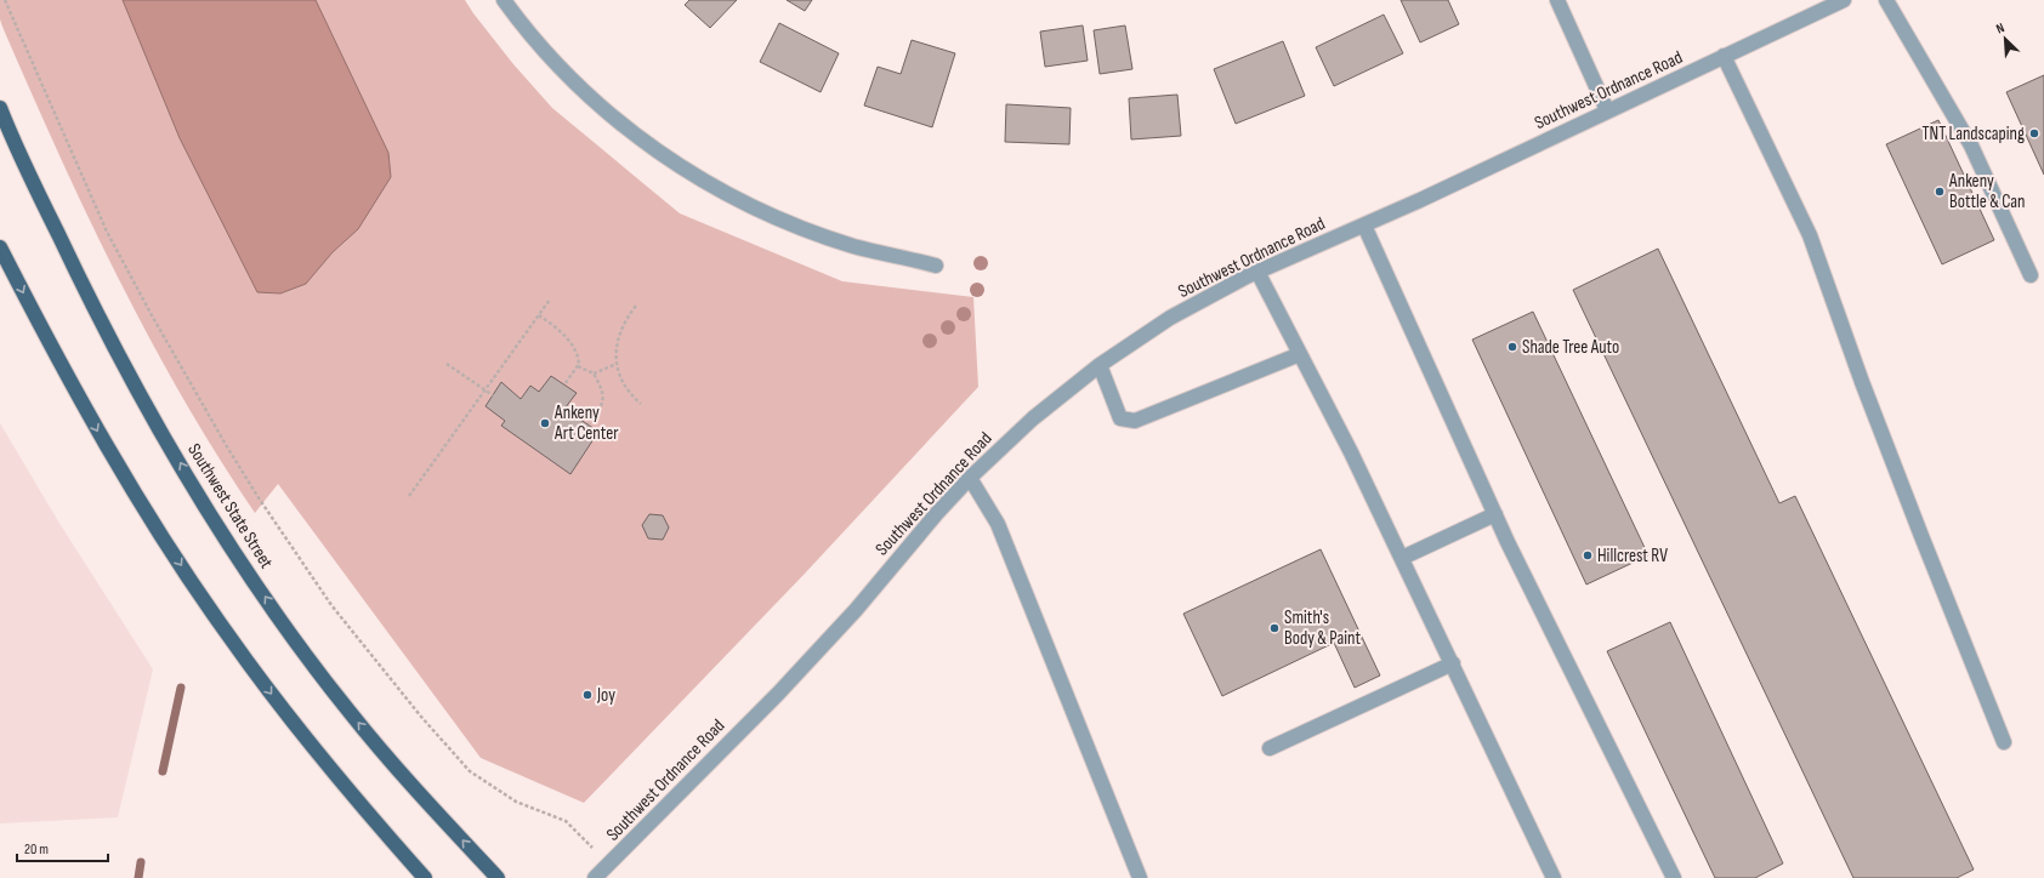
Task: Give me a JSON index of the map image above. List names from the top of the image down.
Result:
{
  "streets": {
    "main road": ["Southwest State Street"],
    "street": ["Southwest Ordnance Road"]
  },
  "places": [
    "TNT Landscaping",
    "Ankeny Bottle & Can",
    "Shade Tree Auto",
    "Ankeny Art Center",
    "Hillcrest RV",
    "Smith's Body & Paint",
    "Joy"
  ],
  "scale_bar": "20 m",
  "north": "top left"
}
